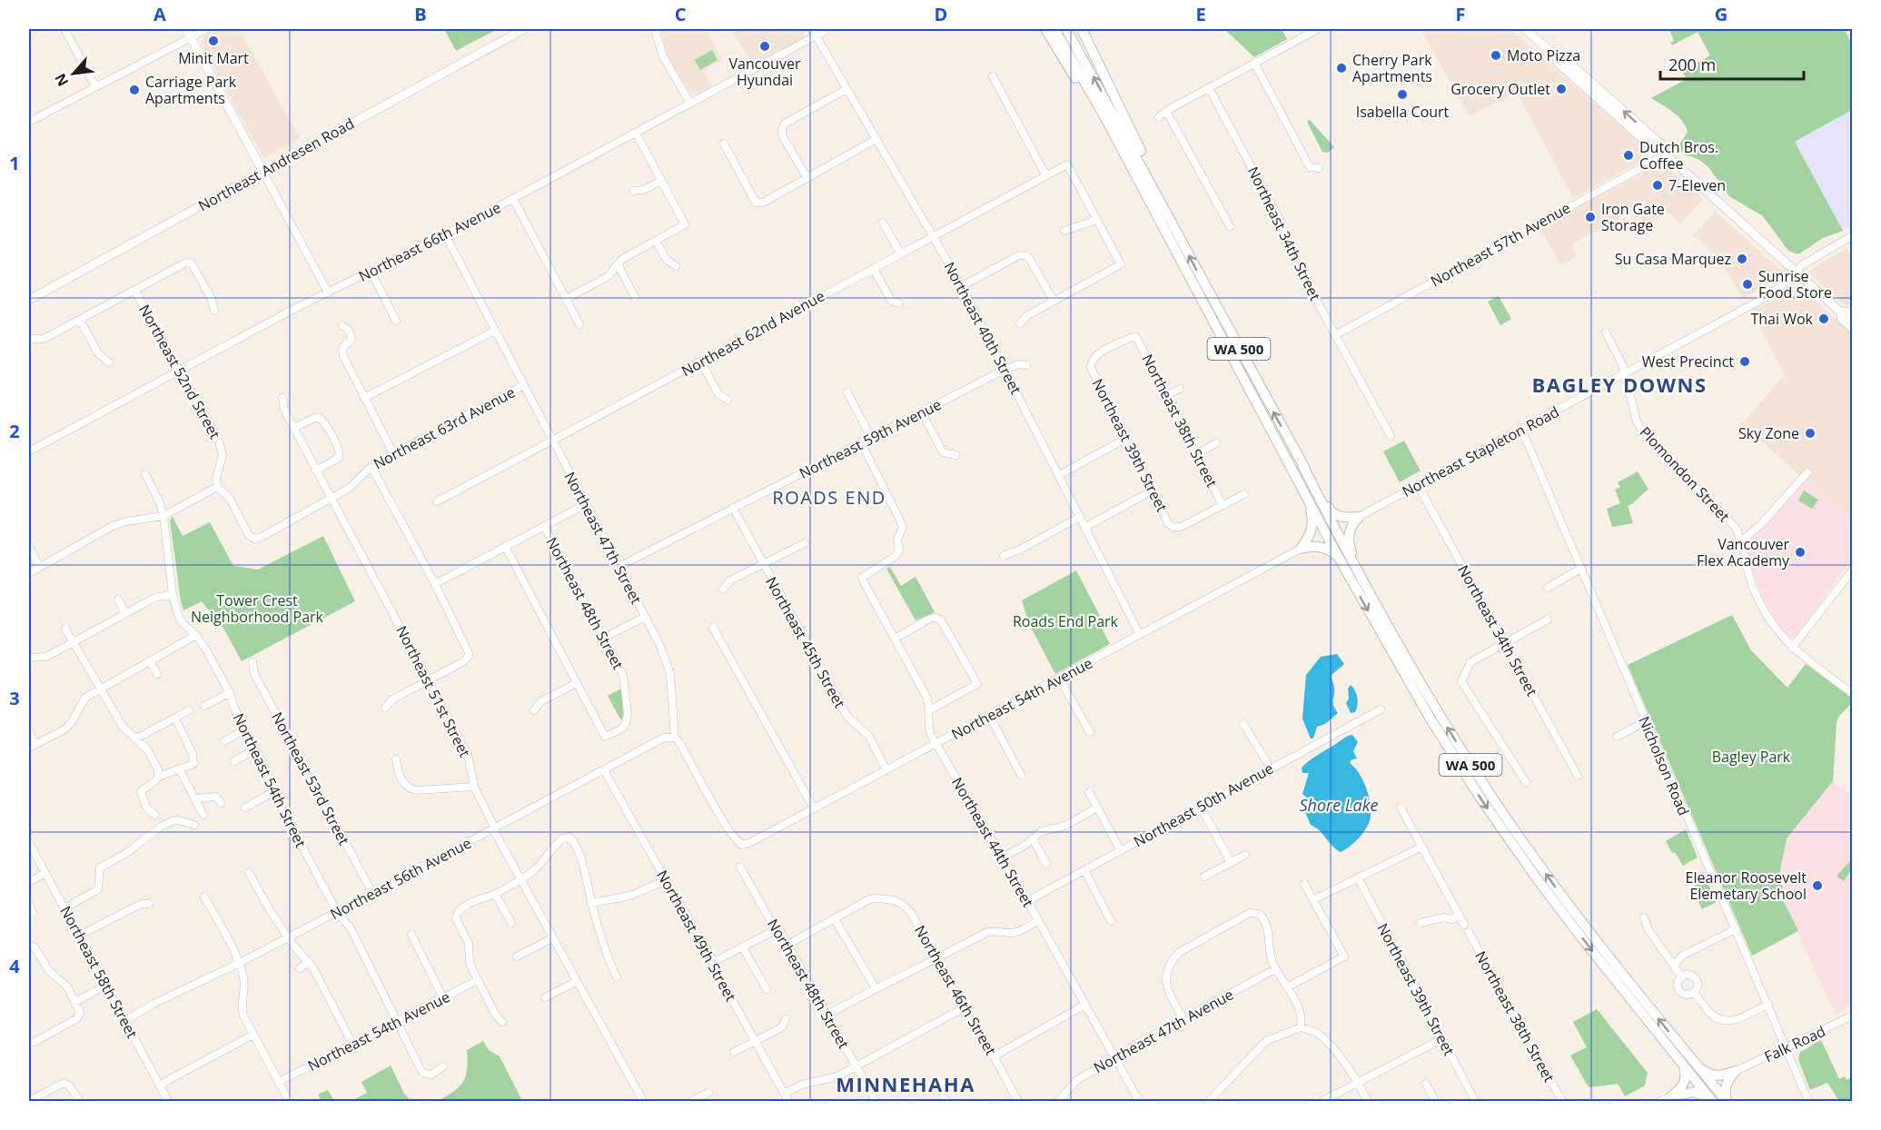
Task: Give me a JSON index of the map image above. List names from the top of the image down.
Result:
{
  "streets": {
    "highway": ["WA 500"],
    "main road": ["Northeast Andresen Road"],
    "street": [
      "Northeast 34th Street",
      "Northeast 66th Avenue",
      "Northeast 57th Avenue",
      "Northeast 40th Street",
      "Northeast 62nd Avenue",
      "Northeast 52nd Street",
      "Northeast 38th Street",
      "Northeast 63rd Avenue",
      "Northeast 59th Avenue",
      "Northeast 39th Street",
      "Northeast Stapleton Road",
      "Plomondon Street",
      "Northeast 47th Street",
      "Northeast 48th Street",
      "Northeast 45th Street",
      "Northeast 51st Street",
      "Northeast 54th Avenue",
      "Nicholson Road",
      "Northeast 53rd Street",
      "Northeast 54th Street",
      "Northeast 50th Avenue",
      "Northeast 44th Street",
      "Northeast 56th Avenue",
      "Northeast 49th Street",
      "Northeast 58th Street",
      "Northeast 46th Street",
      "Northeast 47th Avenue",
      "Falk Road"
    ]
  },
  "crossings": [
    ["Northeast 34th Street", "Northeast 57th Avenue"],
    ["Northeast 34th Street", "Northeast Stapleton Road"],
    ["Northeast 66th Avenue", "Northeast 40th Street"],
    ["Northeast 66th Avenue", "Northeast 52nd Street"],
    ["Northeast 66th Avenue", "Northeast 47th Street"],
    ["Northeast 40th Street", "Northeast 62nd Avenue"],
    ["Northeast 40th Street", "Northeast 59th Avenue"],
    ["Northeast 40th Street", "Northeast 54th Avenue"],
    ["Northeast 62nd Avenue", "Northeast 47th Street"],
    ["Northeast 52nd Street", "Northeast 63rd Avenue"],
    ["Northeast 38th Street", "Northeast 39th Street"],
    ["Northeast 63rd Avenue", "Northeast 47th Street"],
    ["Northeast 63rd Avenue", "Northeast 51st Street"],
    ["Northeast 59th Avenue", "Northeast 47th Street"],
    ["Northeast 59th Avenue", "Northeast 45th Street"],
    ["Northeast 59th Avenue", "Northeast 44th Street"],
    ["Northeast Stapleton Road", "Plomondon Street"],
    ["Northeast Stapleton Road", "Nicholson Road"],
    ["Northeast 47th Street", "Northeast 54th Avenue"],
    ["Northeast 47th Street", "Northeast 56th Avenue"],
    ["Northeast 45th Street", "Northeast 54th Avenue"],
    ["Northeast 51st Street", "Northeast 56th Avenue"],
    ["Northeast 54th Avenue", "Northeast 54th Street"],
    ["Northeast 54th Avenue", "Northeast 44th Street"],
    ["Nicholson Road", "Falk Road"],
    ["Northeast 53rd Street", "Northeast 56th Avenue"],
    ["Northeast 54th Street", "Northeast 56th Avenue"],
    ["Northeast 50th Avenue", "Northeast 44th Street"],
    ["Northeast 44th Street", "Northeast 47th Avenue"],
    ["Northeast 56th Avenue", "Northeast 49th Street"],
    ["Northeast 56th Avenue", "Northeast 58th Street"]
  ],
  "districts": ["BAGLEY DOWNS", "ROADS END", "MINNEHAHA"],
  "water": ["Shore Lake"],
  "parks": ["Tower Crest Neighborhood Park", "Roads End Park", "Bagley Park"],
  "places": [
    "Minit Mart",
    "Vancouver Hyundai",
    "Moto Pizza",
    "Cherry Park Apartments",
    "Grocery Outlet",
    "Carriage Park Apartments",
    "Isabella Court",
    "Dutch Bros. Coffee",
    "7-Eleven",
    "Iron Gate Storage",
    "Su Casa Marquez",
    "Sunrise Food Store",
    "Thai Wok",
    "West Precinct",
    "Sky Zone",
    "Vancouver Flex Academy",
    "Eleanor Roosevelt Elemetary School"
  ],
  "scale_bar": "200 m",
  "north": "bottom left",
  "grid": {
    "columns": [
      "A",
      "B",
      "C",
      "D",
      "E",
      "F",
      "G"
    ],
    "rows": [
      "1",
      "2",
      "3",
      "4"
    ]
  }
}
